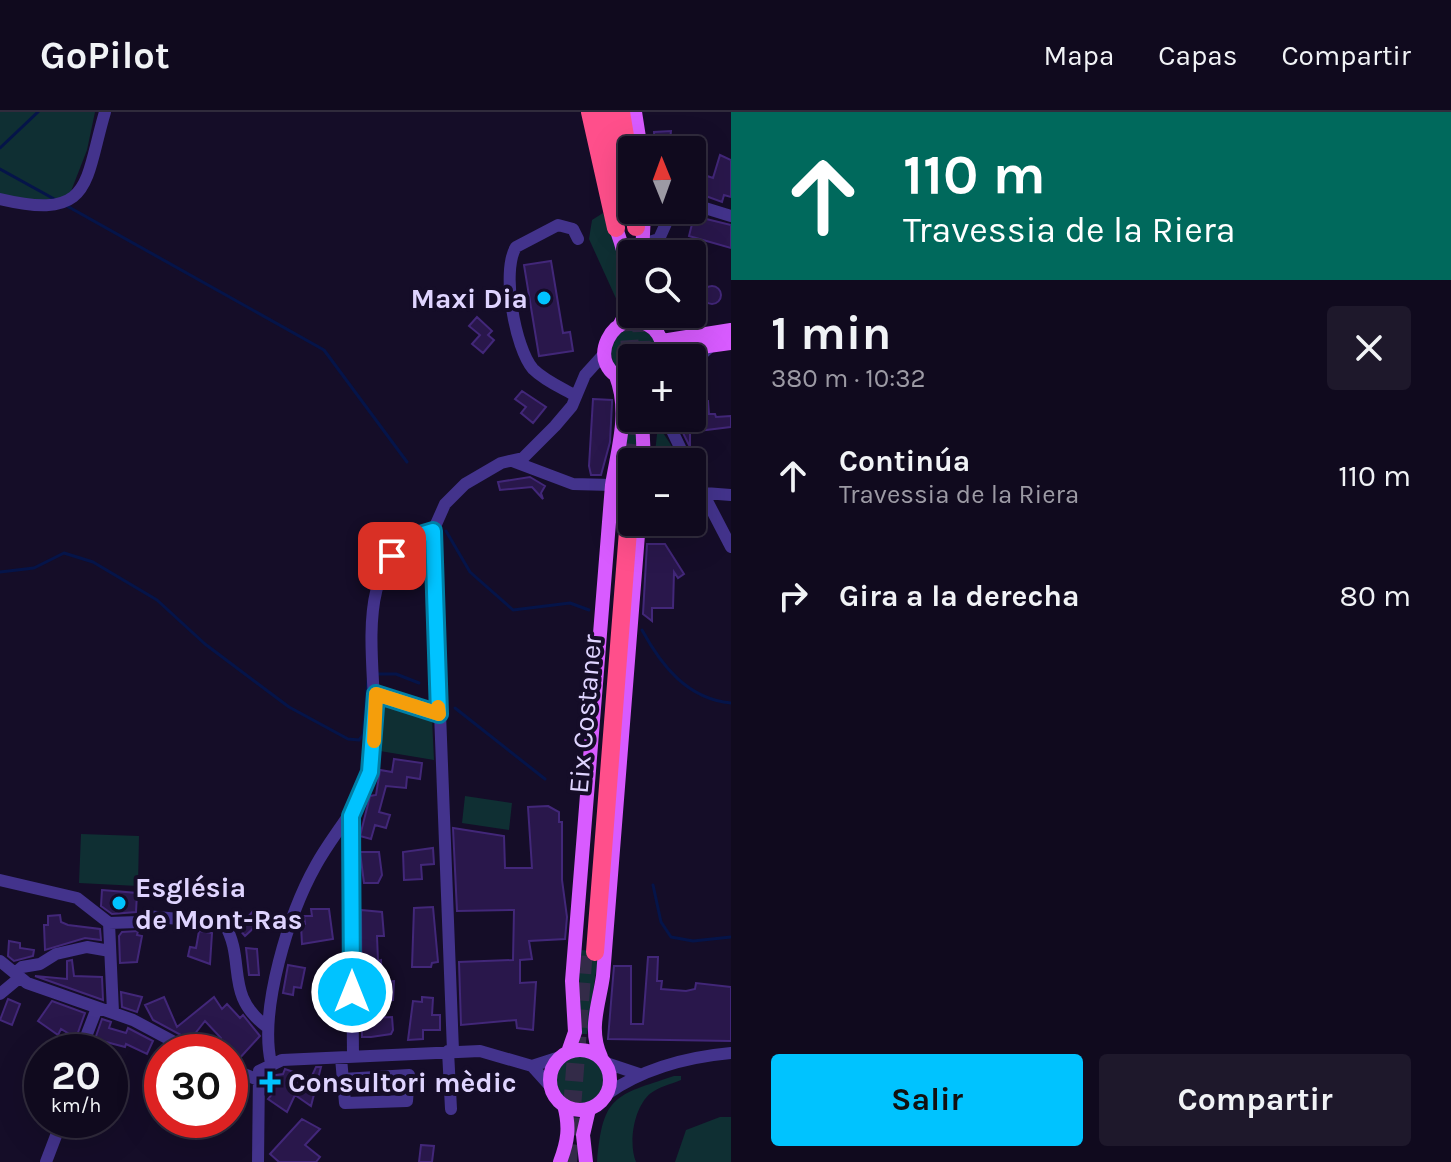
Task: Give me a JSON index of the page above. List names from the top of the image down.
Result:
{
  "streets": {
    "highway": ["Eix Costaner"]
  },
  "places": {
    "other": ["Maxi Dia", "Església de Mont-Ras"],
    "health": ["Consultori mèdic"]
  },
  "north": "top",
  "page": {
    "header": "GoPilot",
    "nav": ["Mapa", "Capas", "Compartir"],
    "turn": ["110 m", "Travessia de la Riera"],
    "map_buttons": ["+", "−"],
    "heading": ["1 min", "380 m · 10:32"],
    "list": [
      {
        "name": "Continúa",
        "note": "Travessia de la Riera",
        "value": "110 m"
      },
      {
        "name": "Gira a la derecha",
        "value": "80 m"
      }
    ],
    "speed": "20 km/h",
    "limit": "30",
    "buttons": ["Salir", "Compartir"]
  }
}
